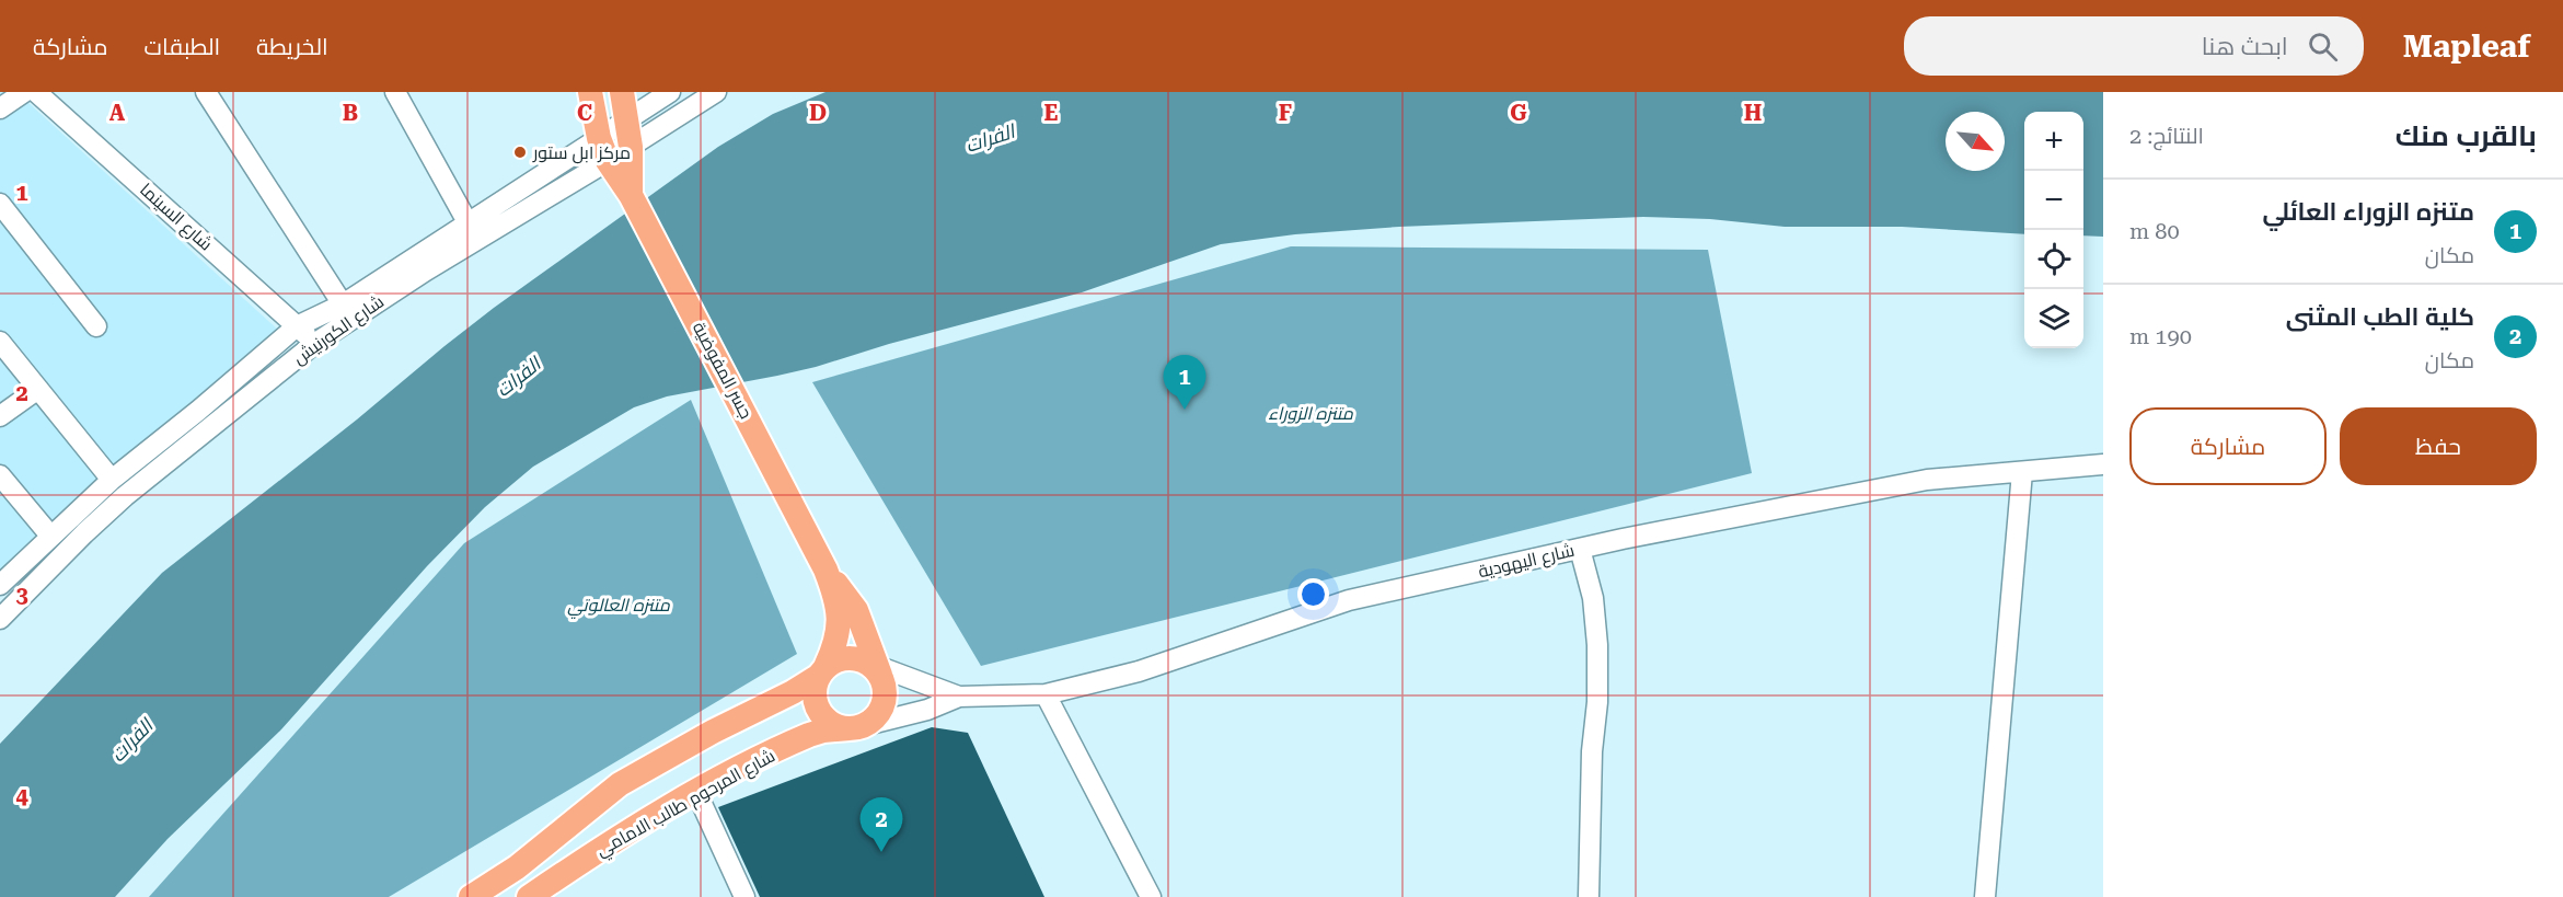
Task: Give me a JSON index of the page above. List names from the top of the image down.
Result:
{
  "streets": {
    "main road": ["جسر المفوضية", "شارع المرحوم طالب الامامي"],
    "street": ["شارع السينما", "شارع الكورنيش", "شارع اليهودية"]
  },
  "crossings": [
    ["شارع السينما", "شارع الكورنيش"],
    ["شارع الكورنيش", "جسر المفوضية"]
  ],
  "water": ["الفرات"],
  "parks": ["متنزه الزوراء", "متنزه العالوتي"],
  "places": ["مركز ابل ستور"],
  "north": "bottom right",
  "page": {
    "header": "Mapleaf",
    "search": "ابحث هنا",
    "nav": ["الخريطة", "الطبقات", "مشاركة"],
    "heading": ["بالقرب منك", "النتائج: 2"],
    "map_buttons": ["+", "−"],
    "list": [
      {
        "mark": "1",
        "name": "متنزه الزوراء العائلي",
        "note": "مكان",
        "value": "80 m"
      },
      {
        "mark": "2",
        "name": "كلية الطب المثنى",
        "note": "مكان",
        "value": "190 m"
      }
    ],
    "pins": ["1", "2"],
    "buttons": ["حفظ", "مشاركة"]
  },
  "grid": {
    "columns": [
      "A",
      "B",
      "C",
      "D",
      "E",
      "F",
      "G",
      "H"
    ],
    "rows": [
      "1",
      "2",
      "3",
      "4"
    ]
  }
}
